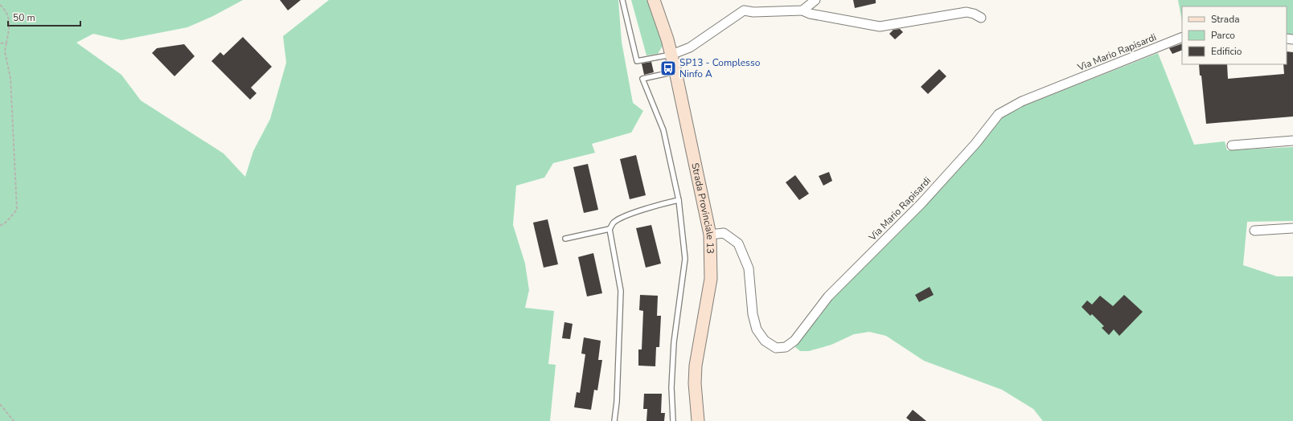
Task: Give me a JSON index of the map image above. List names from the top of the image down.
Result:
{
  "streets": {
    "main road": ["Strada Provinciale 13"],
    "street": ["Via Mario Rapisardi"]
  },
  "crossings": [
    ["Via Mario Rapisardi", "Strada Provinciale 13"]
  ],
  "places": {
    "bus stop": ["SP13 - Complesso Ninfo A"]
  },
  "legend": ["Strada", "Parco", "Edificio"],
  "scale_bar": "50 m"
}
